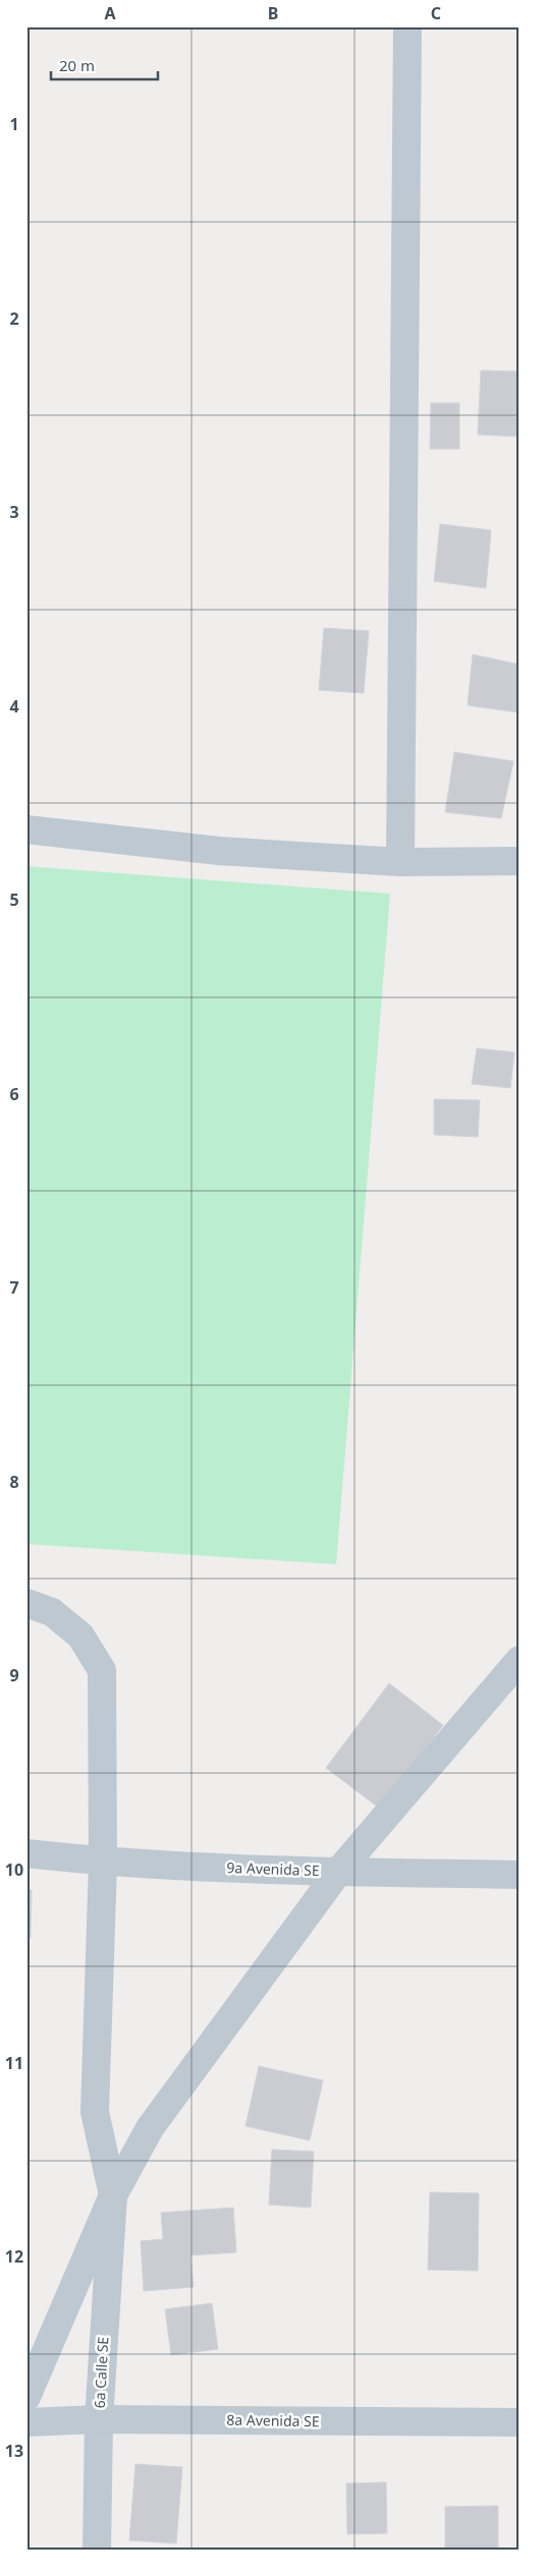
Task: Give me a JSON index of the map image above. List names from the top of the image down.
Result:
{
  "streets": {
    "street": ["9a Avenida SE", "6a Calle SE", "8a Avenida SE"]
  },
  "crossings": [
    ["6a Calle SE", "8a Avenida SE"]
  ],
  "scale_bar": "20 m",
  "grid": {
    "columns": ["A", "B", "C"],
    "rows": [
      "1",
      "2",
      "3",
      "4",
      "5",
      "6",
      "7",
      "8",
      "9",
      "10",
      "11",
      "12",
      "13"
    ]
  }
}
